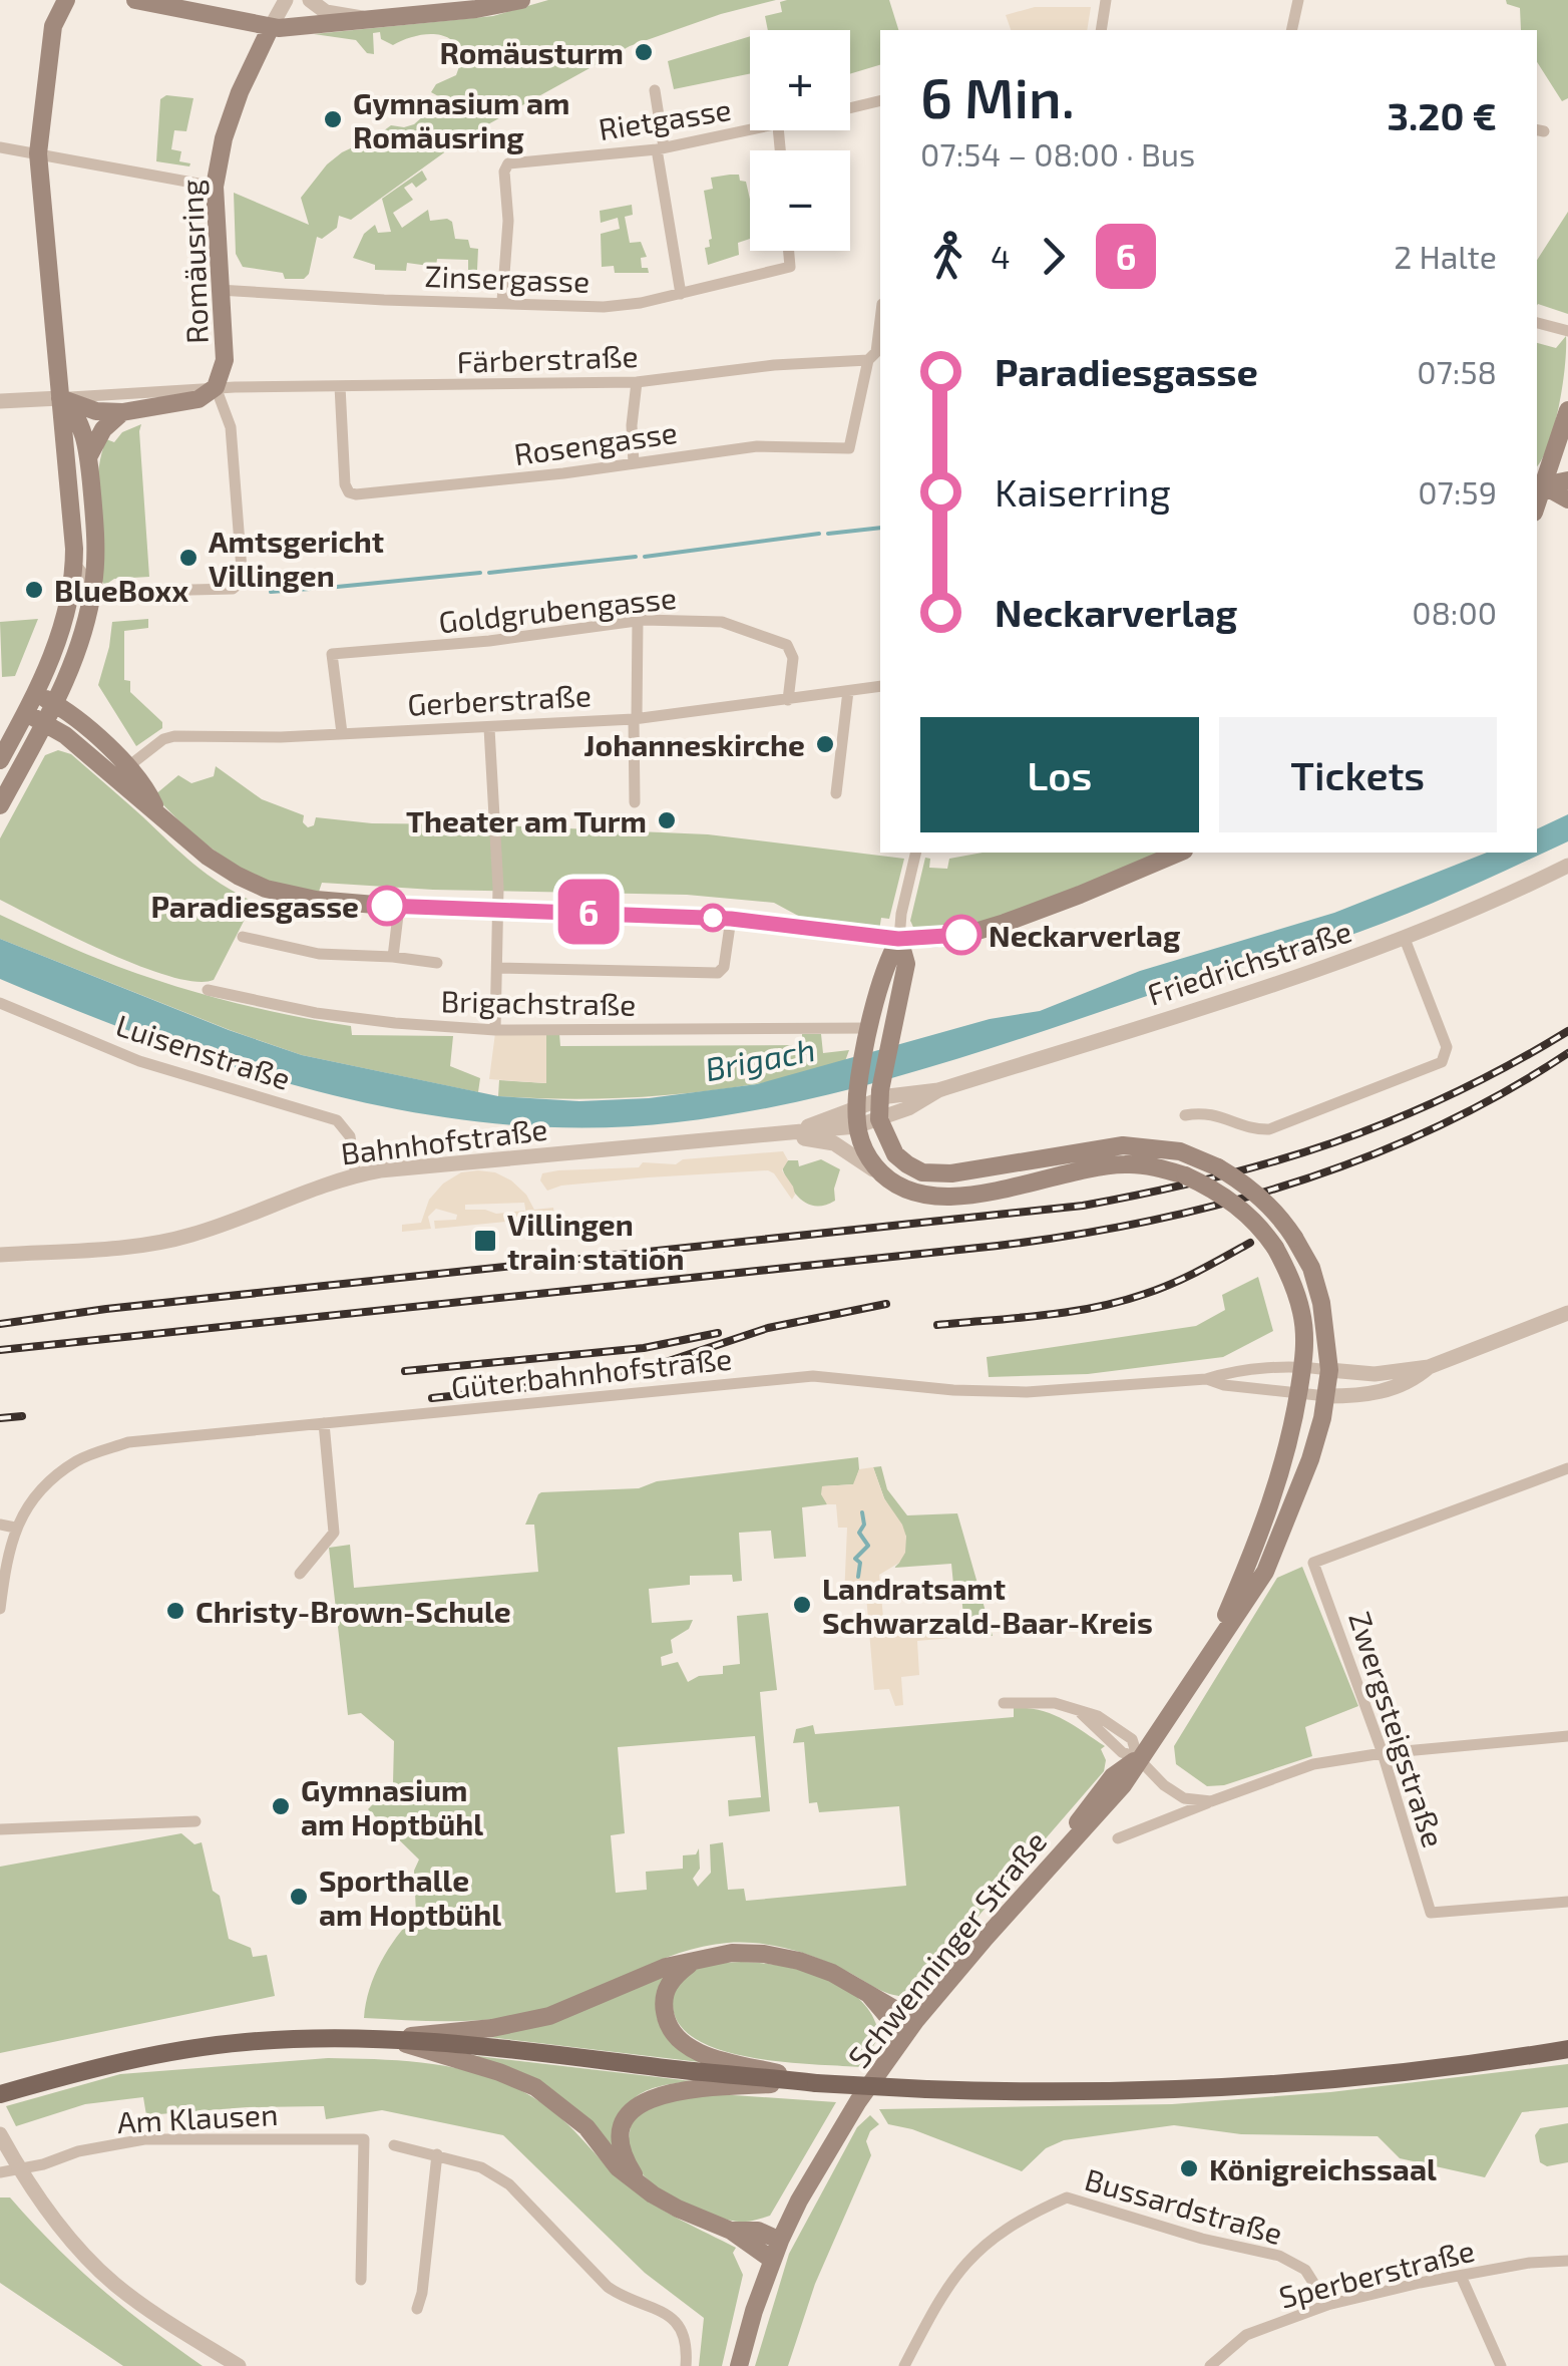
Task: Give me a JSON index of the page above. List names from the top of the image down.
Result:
{
  "streets": {
    "main road": ["Romäusring", "Schwenninger Straße"],
    "street": [
      "Rietgasse",
      "Zinsergasse",
      "Färberstraße",
      "Rosengasse",
      "Goldgrubengasse",
      "Gerberstraße",
      "Friedrichstraße",
      "Brigachstraße",
      "Luisenstraße",
      "Bahnhofstraße",
      "Güterbahnhofstraße",
      "Zwergsteigstraße",
      "Am Klausen",
      "Bussardstraße",
      "Sperberstraße"
    ]
  },
  "crossings": [
    ["Rietgasse", "Zinsergasse"],
    ["Romäusring", "Zinsergasse"],
    ["Romäusring", "Färberstraße"],
    ["Färberstraße", "Rosengasse"],
    ["Goldgrubengasse", "Gerberstraße"],
    ["Friedrichstraße", "Bahnhofstraße"],
    ["Friedrichstraße", "Schwenninger Straße"],
    ["Luisenstraße", "Bahnhofstraße"],
    ["Bahnhofstraße", "Schwenninger Straße"],
    ["Güterbahnhofstraße", "Schwenninger Straße"],
    ["Bussardstraße", "Sperberstraße"]
  ],
  "water": ["Brigach"],
  "places": {
    "other": [
      "Romäusturm",
      "Gymnasium am Romäusring",
      "Amtsgericht Villingen",
      "BlueBoxx",
      "Johanneskirche",
      "Theater am Turm",
      "Paradiesgasse",
      "Neckarverlag",
      "Landratsamt Schwarzald-Baar-Kreis",
      "Christy-Brown-Schule",
      "Gymnasium am Hoptbühl",
      "Sporthalle am Hoptbühl",
      "Königreichssaal"
    ],
    "transit": ["Villingen train station"]
  },
  "lines": ["bus line 6"],
  "page": {
    "on_map": "6",
    "map_buttons": ["+", "−"],
    "heading": ["6 Min.", "07:54 – 08:00 · Bus", "3.20 €"],
    "legs": ["4", "6", "2 Halte"],
    "list": [
      {
        "name": "Paradiesgasse",
        "value": "07:58"
      },
      {
        "name": "Kaiserring",
        "value": "07:59"
      },
      {
        "name": "Neckarverlag",
        "value": "08:00"
      }
    ],
    "buttons": ["Los", "Tickets"]
  }
}
